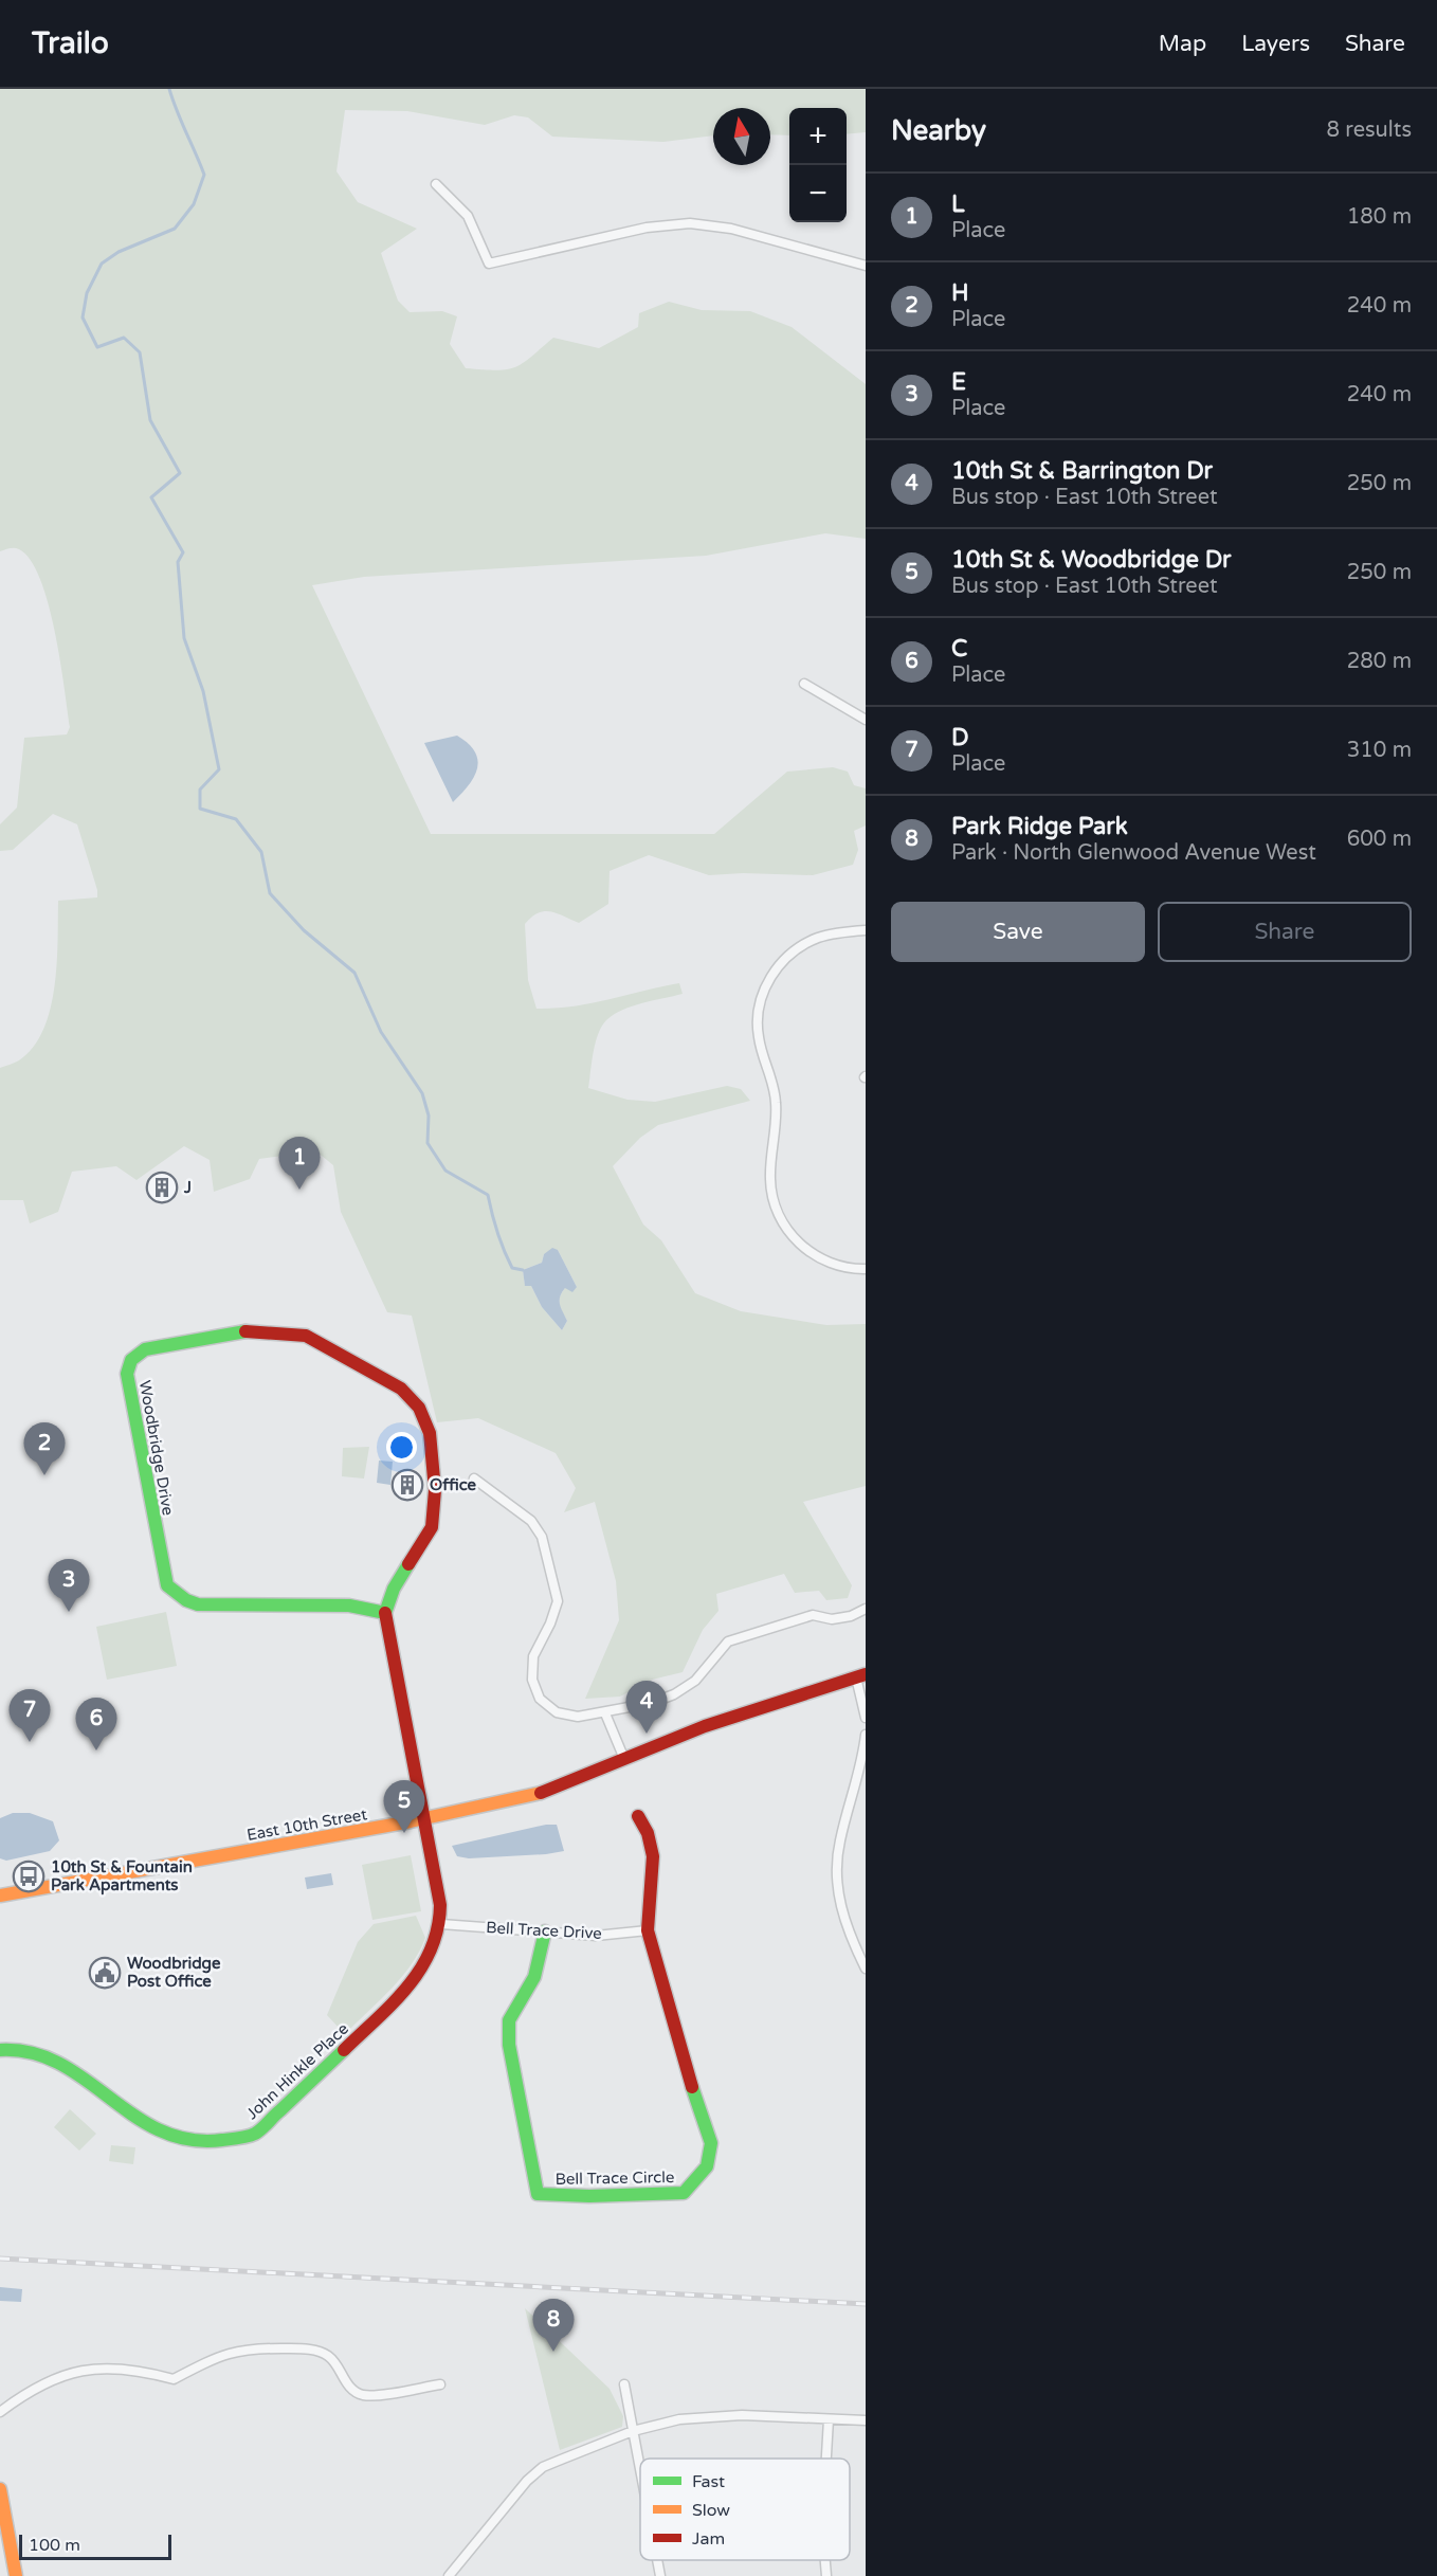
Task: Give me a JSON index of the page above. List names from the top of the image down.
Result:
{
  "streets": {
    "street": [
      "Woodbridge Drive",
      "East 10th Street",
      "Bell Trace Drive",
      "John Hinkle Place",
      "Bell Trace Circle"
    ]
  },
  "crossings": [
    ["East 10th Street", "John Hinkle Place"],
    ["Bell Trace Drive", "John Hinkle Place"],
    ["Bell Trace Drive", "Bell Trace Circle"]
  ],
  "places": {
    "building": ["J", "Office"],
    "bus stop": ["10th St & Fountain Park Apartments"],
    "public building": ["Woodbridge Post Office"]
  },
  "legend": ["Fast", "Slow", "Jam"],
  "scale_bar": "100 m",
  "north": "top",
  "page": {
    "header": "Trailo",
    "nav": ["Map", "Layers", "Share"],
    "heading": ["Nearby", "8 results"],
    "map_buttons": ["+", "−"],
    "list": [
      {
        "mark": "1",
        "name": "L",
        "note": "Place",
        "value": "180 m"
      },
      {
        "mark": "2",
        "name": "H",
        "note": "Place",
        "value": "240 m"
      },
      {
        "mark": "3",
        "name": "E",
        "note": "Place",
        "value": "240 m"
      },
      {
        "mark": "4",
        "name": "10th St & Barrington Dr",
        "note": "Bus stop · East 10th Street",
        "value": "250 m"
      },
      {
        "mark": "5",
        "name": "10th St & Woodbridge Dr",
        "note": "Bus stop · East 10th Street",
        "value": "250 m"
      },
      {
        "mark": "6",
        "name": "C",
        "note": "Place",
        "value": "280 m"
      },
      {
        "mark": "7",
        "name": "D",
        "note": "Place",
        "value": "310 m"
      },
      {
        "mark": "8",
        "name": "Park Ridge Park",
        "note": "Park · North Glenwood Avenue West",
        "value": "600 m"
      }
    ],
    "buttons": ["Save", "Share"],
    "pins": [
      "1",
      "2",
      "3",
      "4",
      "7",
      "6",
      "5",
      "8"
    ],
    "scale": "100 m"
  }
}
